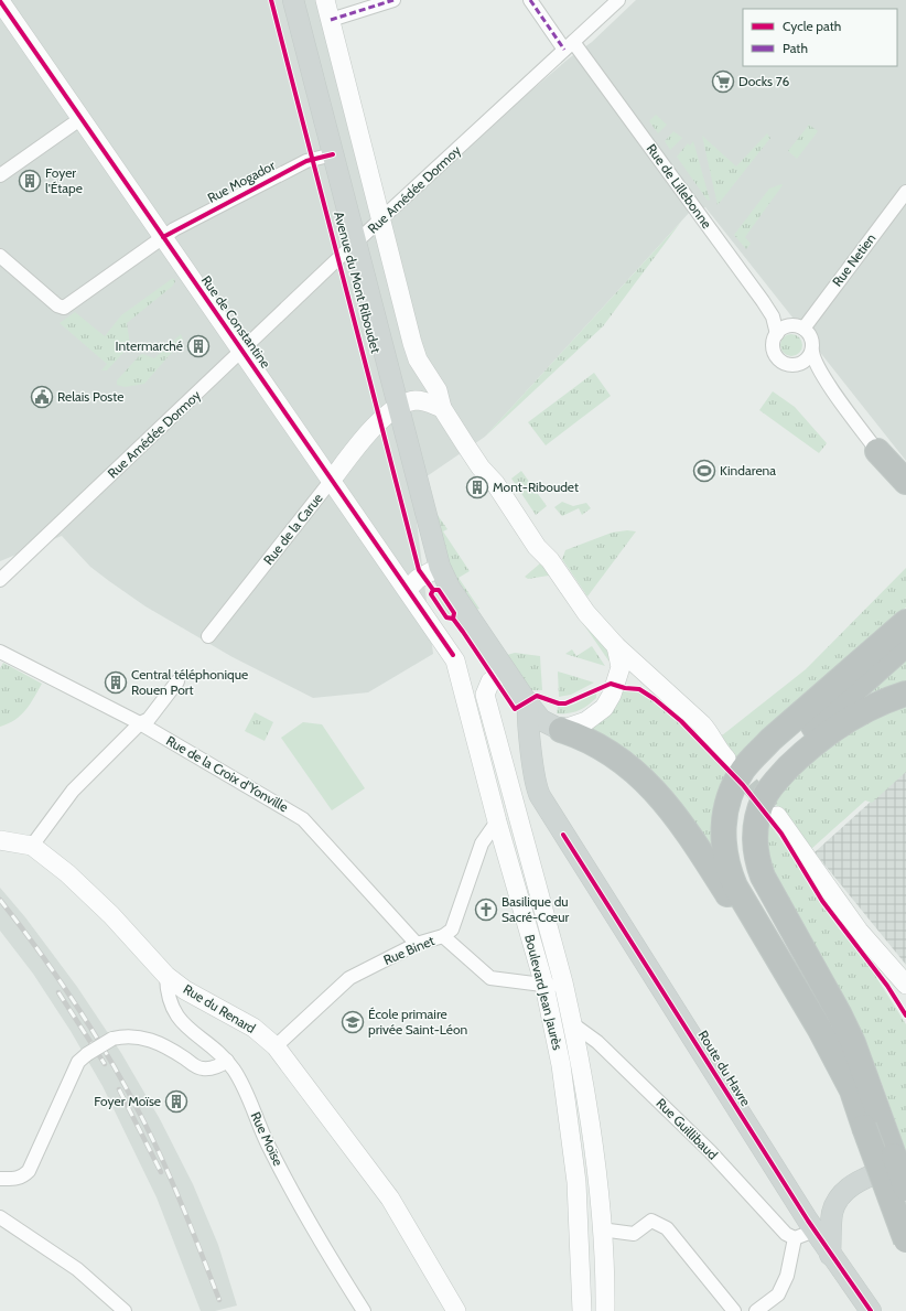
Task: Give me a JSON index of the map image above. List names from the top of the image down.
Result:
{
  "streets": {
    "main road": [
      "Avenue du Mont Riboudet",
      "Rue de Constantine",
      "Rue de la Carue",
      "Boulevard Jean Jaurès",
      "Rue du Renard",
      "Route du Havre"
    ],
    "street": [
      "Rue Mogador",
      "Rue de Lillebonne",
      "Rue Amédée Dormoy",
      "Rue Netien",
      "Rue de la Croix d'Yonville",
      "Rue Binet",
      "Rue Guillibaud",
      "Rue Moïse"
    ]
  },
  "crossings": [
    ["Rue Mogador", "Avenue du Mont Riboudet"],
    ["Rue Mogador", "Rue de Constantine"],
    ["Rue de Lillebonne", "Rue Amédée Dormoy"],
    ["Rue de Lillebonne", "Rue Netien"],
    ["Rue Amédée Dormoy", "Avenue du Mont Riboudet"],
    ["Rue Amédée Dormoy", "Rue de Constantine"],
    ["Avenue du Mont Riboudet", "Rue de la Carue"],
    ["Avenue du Mont Riboudet", "Boulevard Jean Jaurès"],
    ["Avenue du Mont Riboudet", "Route du Havre"],
    ["Rue de Constantine", "Rue de la Carue"],
    ["Rue de Constantine", "Boulevard Jean Jaurès"],
    ["Rue de la Croix d'Yonville", "Rue Binet"],
    ["Rue Binet", "Boulevard Jean Jaurès"],
    ["Rue Binet", "Rue du Renard"],
    ["Boulevard Jean Jaurès", "Rue Guillibaud"],
    ["Rue du Renard", "Rue Moïse"]
  ],
  "places": {
    "supermarket": ["Docks 76"],
    "building": [
      "Foyer l'Étape",
      "Intermarché",
      "Mont-Riboudet",
      "Central téléphonique Rouen Port",
      "Foyer Moïse"
    ],
    "public building": ["Relais Poste"],
    "sports": ["Kindarena"],
    "church": ["Basilique du Sacré-Cœur"],
    "school or university": ["École primaire privée Saint-Léon"]
  },
  "legend": ["Cycle path", "Path"]
}
